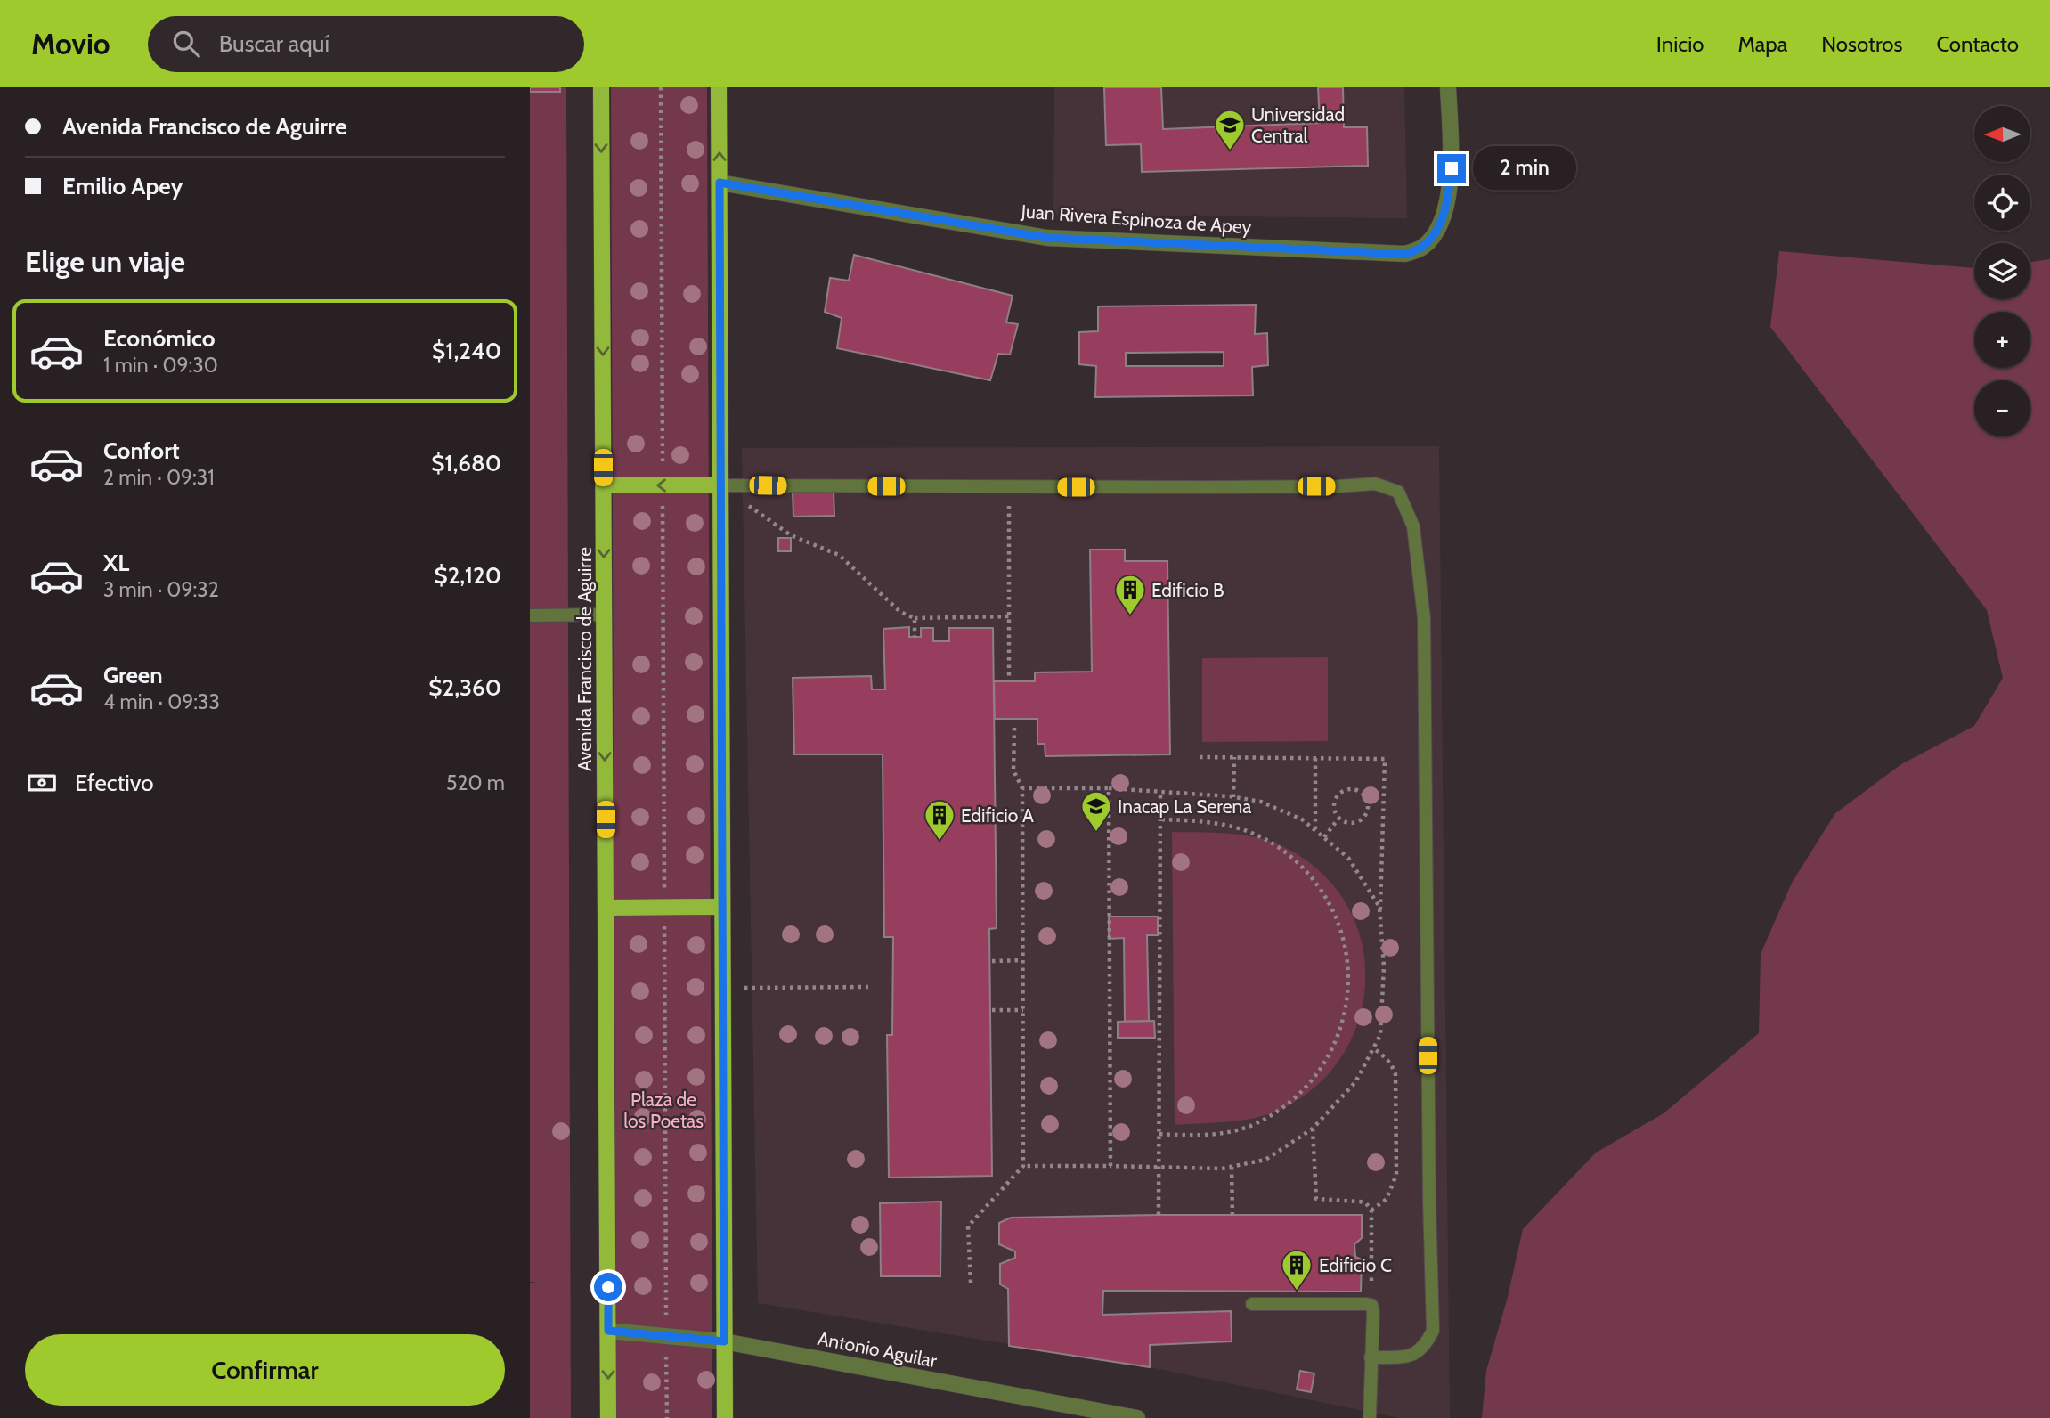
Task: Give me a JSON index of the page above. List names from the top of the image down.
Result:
{
  "streets": {
    "main road": ["Avenida Francisco de Aguirre"],
    "street": ["Juan Rivera Espinoza de Apey", "Antonio Aguilar"]
  },
  "crossings": [
    ["Avenida Francisco de Aguirre", "Antonio Aguilar"]
  ],
  "parks": ["Plaza de los Poetas"],
  "places": {
    "school or university": ["Universidad Central", "Inacap La Serena"],
    "building": ["Edificio B", "Edificio A", "Edificio C"]
  },
  "north": "left",
  "page": {
    "header": "Movio",
    "search": "Buscar aquí",
    "nav": [
      "Inicio",
      "Mapa",
      "Nosotros",
      "Contacto"
    ],
    "banner": ["Avenida Francisco de Aguirre", "Emilio Apey"],
    "map_buttons": ["+", "−"],
    "bubble": "2 min",
    "heading": "Elige un viaje",
    "list": [
      {
        "name": "Económico",
        "note": "1 min · 09:30",
        "value": "$1,240"
      },
      {
        "name": "Confort",
        "note": "2 min · 09:31",
        "value": "$1,680"
      },
      {
        "name": "XL",
        "note": "3 min · 09:32",
        "value": "$2,120"
      },
      {
        "name": "Green",
        "note": "4 min · 09:33",
        "value": "$2,360"
      }
    ],
    "pay": ["Efectivo", "520 m"],
    "buttons": "Confirmar"
  }
}
